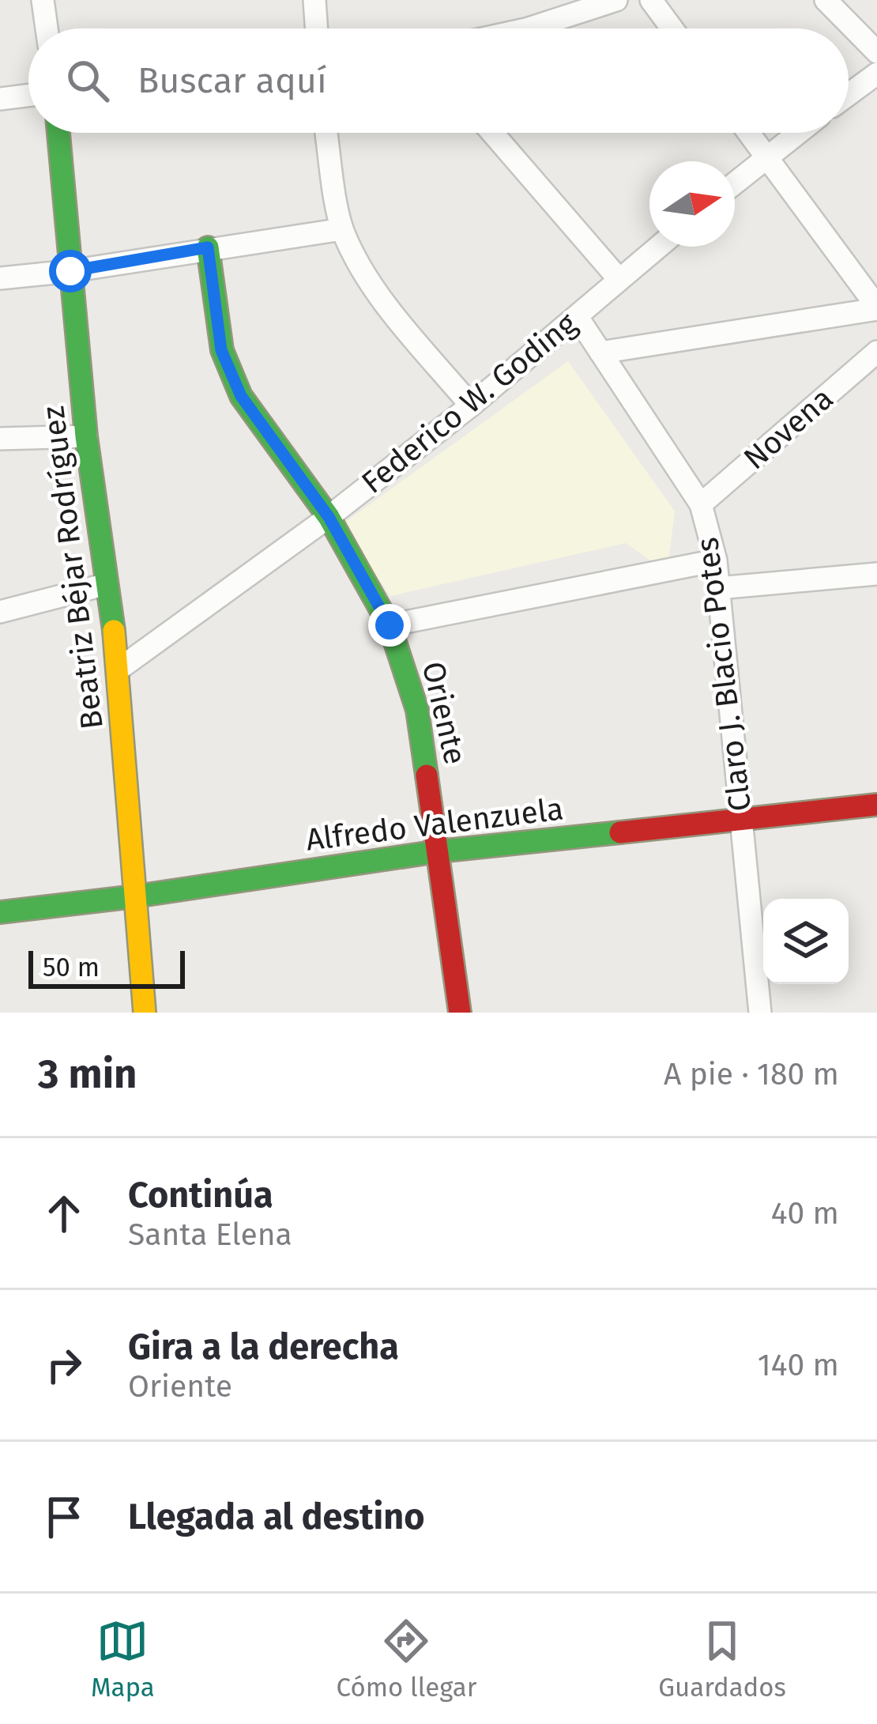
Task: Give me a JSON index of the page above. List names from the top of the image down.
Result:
{
  "streets": {
    "street": [
      "Federico W. Goding",
      "Novena",
      "Beatriz Béjar Rodríguez",
      "Claro J. Blacio Potes",
      "Oriente",
      "Alfredo Valenzuela"
    ]
  },
  "crossings": [
    ["Federico W. Goding", "Beatriz Béjar Rodríguez"],
    ["Federico W. Goding", "Claro J. Blacio Potes"],
    ["Federico W. Goding", "Oriente"],
    ["Novena", "Claro J. Blacio Potes"],
    ["Beatriz Béjar Rodríguez", "Alfredo Valenzuela"],
    ["Claro J. Blacio Potes", "Alfredo Valenzuela"],
    ["Oriente", "Alfredo Valenzuela"]
  ],
  "scale_bar": "50 m",
  "north": "right",
  "page": {
    "search": "Buscar aquí",
    "scale": "50 m",
    "heading": ["3 min", "A pie · 180 m"],
    "list": [
      ["Continúa", "Santa Elena", "40 m"],
      ["Gira a la derecha", "Oriente", "140 m"],
      "Llegada al destino"
    ],
    "nav": ["Mapa", "Cómo llegar", "Guardados"]
  }
}
